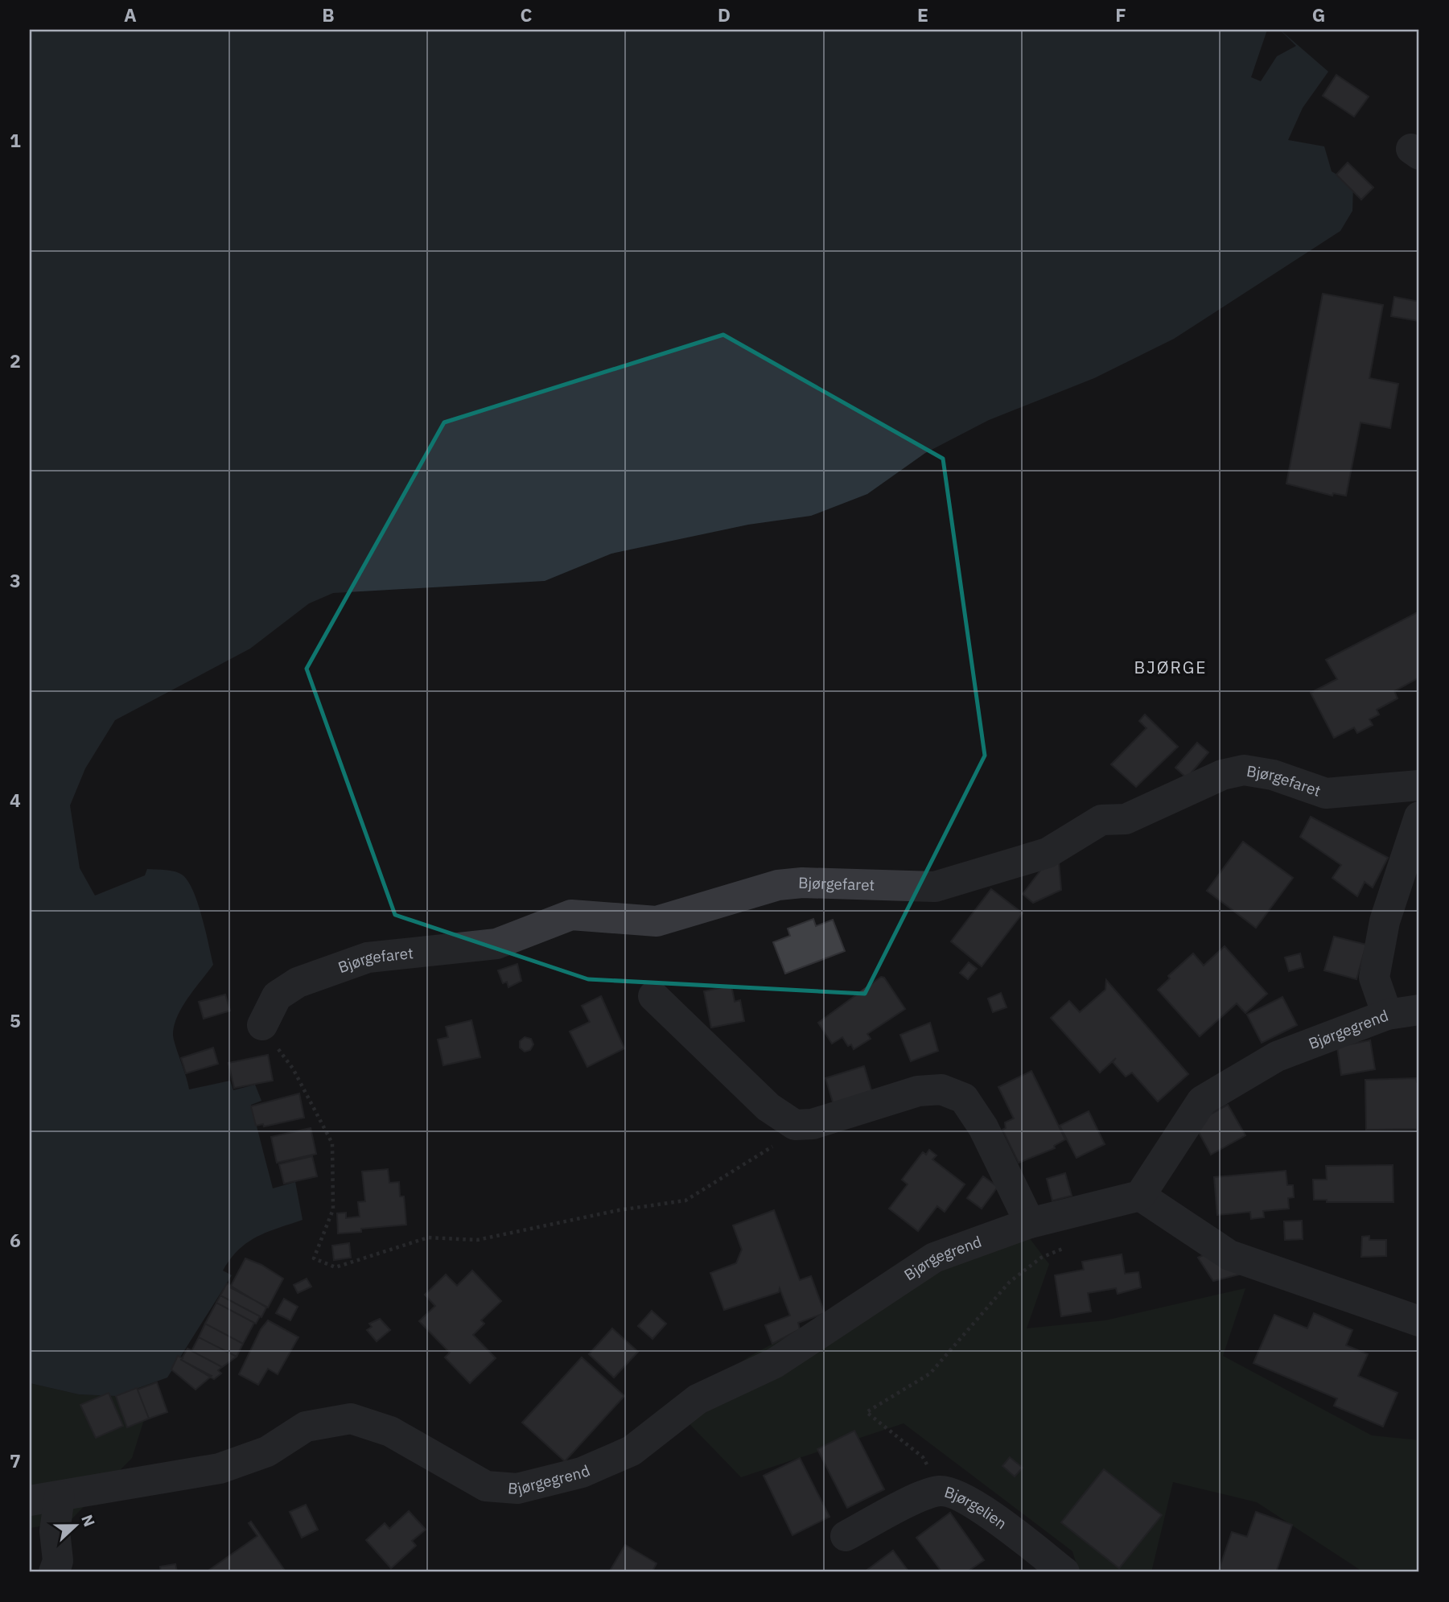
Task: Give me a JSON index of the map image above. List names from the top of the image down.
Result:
{
  "streets": {
    "street": ["Bjørgefaret", "Bjørgegrend", "Bjørgelien"]
  },
  "districts": ["BJØRGE"],
  "north": "right",
  "grid": {
    "columns": [
      "A",
      "B",
      "C",
      "D",
      "E",
      "F",
      "G"
    ],
    "rows": [
      "1",
      "2",
      "3",
      "4",
      "5",
      "6",
      "7"
    ]
  }
}
